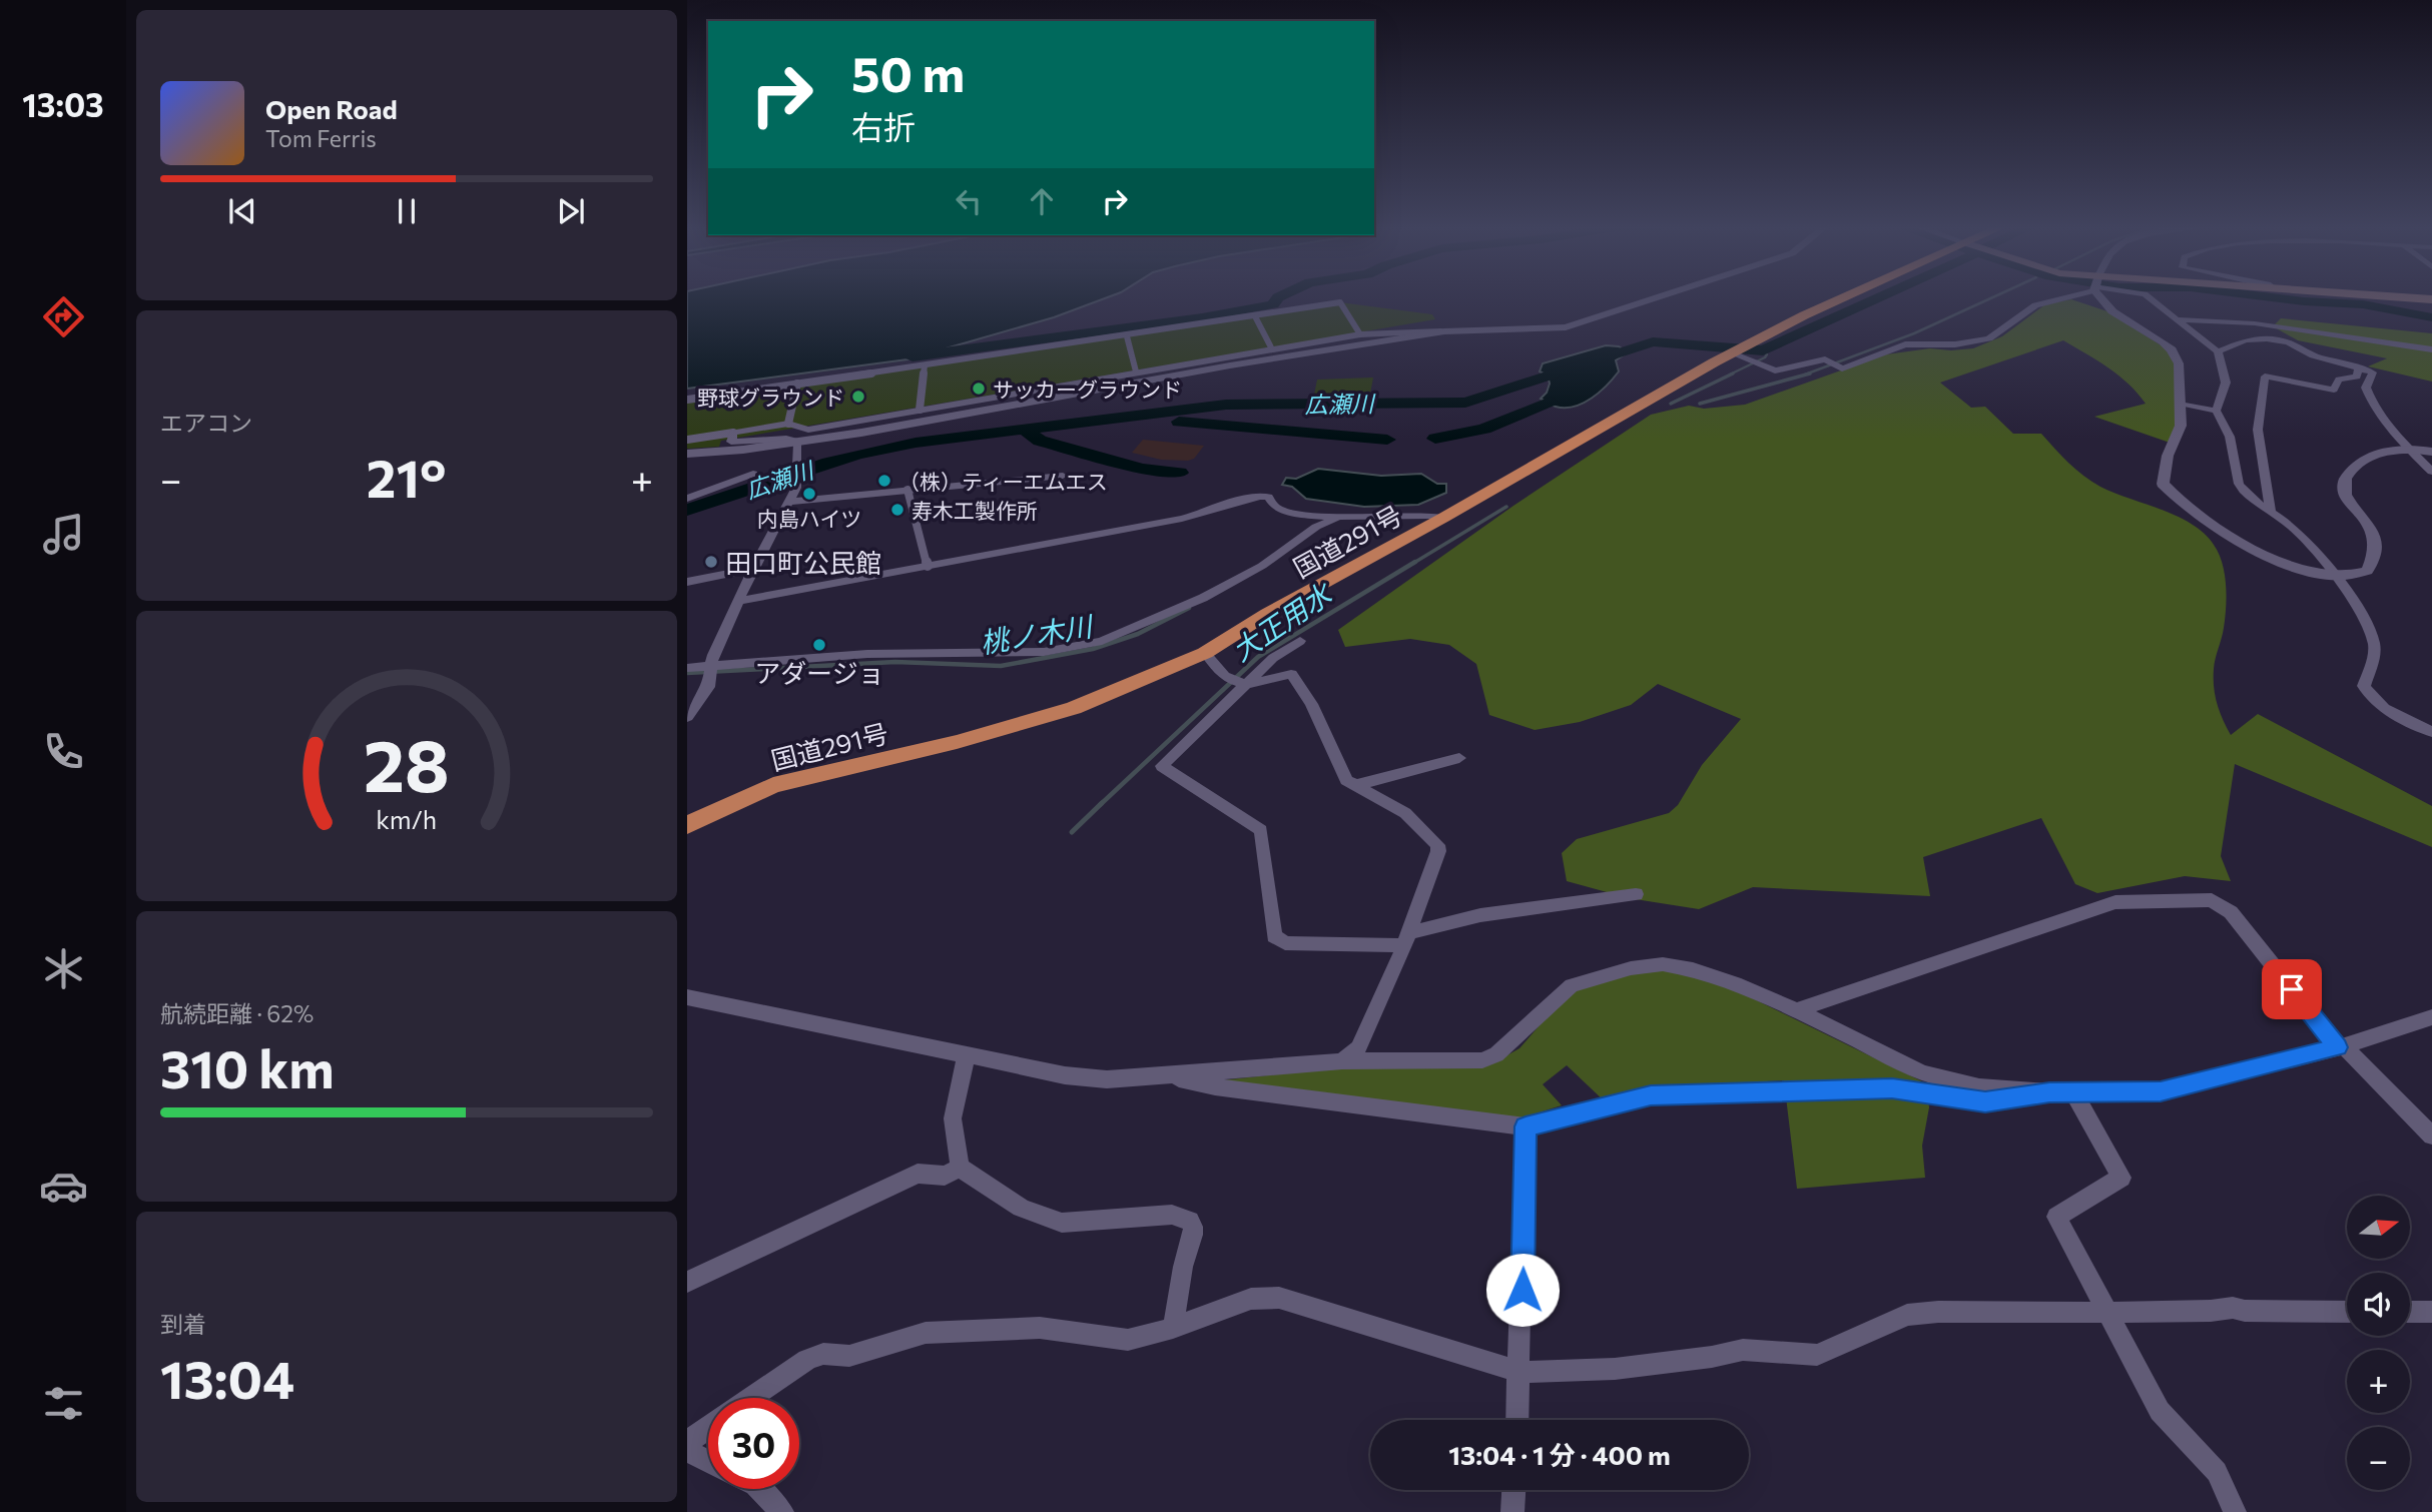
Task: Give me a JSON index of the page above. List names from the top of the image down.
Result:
{
  "streets": {
    "highway": ["国道291号"]
  },
  "water": ["広瀬川", "大正用水", "桃ノ木川"],
  "places": [
    "サッカーグラウンド",
    "野球グラウンド",
    "（株）ティーエムエス",
    "内島ハイツ",
    "寿木工製作所",
    "田口町公民館",
    "アダージョ"
  ],
  "north": "right",
  "page": {
    "tabs": "13:03",
    "turn": ["50 m", "右折"],
    "song": ["Open Road", "Tom Ferris"],
    "tile": [
      "エアコン",
      ["航続距離 · 62%", "310 km"],
      ["到着", "13:04"]
    ],
    "heat": ["−", "21°", "+"],
    "map_buttons": ["+", "−"],
    "limit": "30",
    "trip": "13:04 · 1 分 · 400 m",
    "gauge": ["28", "km/h"]
  }
}
